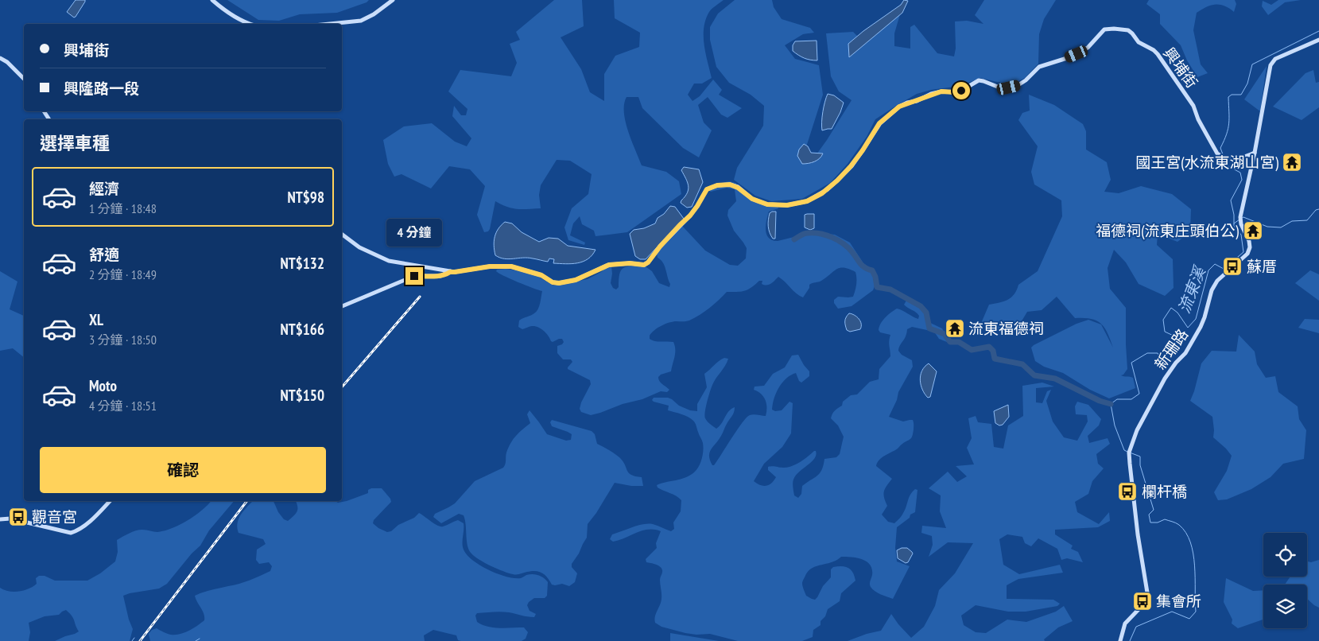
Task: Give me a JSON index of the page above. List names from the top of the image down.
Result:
{
  "streets": {
    "street": ["興埔街", "新珊路"]
  },
  "crossings": [
    ["興埔街", "新珊路"]
  ],
  "water": ["流東溪"],
  "places": {
    "temple": ["國王宮(水流東湖山宮)", "福德祠(流東庄頭伯公)", "流東福德祠"],
    "bus stop": [
      "蘇厝",
      "欄杆橋",
      "觀音宮",
      "集會所"
    ]
  },
  "page": {
    "banner": ["興埔街", "興隆路一段"],
    "heading": "選擇車種",
    "list": [
      {
        "name": "經濟",
        "note": "1 分鐘 · 18:48",
        "value": "NT$98"
      },
      {
        "name": "舒適",
        "note": "2 分鐘 · 18:49",
        "value": "NT$132"
      },
      {
        "name": "XL",
        "note": "3 分鐘 · 18:50",
        "value": "NT$166"
      },
      {
        "name": "Moto",
        "note": "4 分鐘 · 18:51",
        "value": "NT$150"
      }
    ],
    "bubble": "4 分鐘",
    "buttons": "確認"
  }
}
